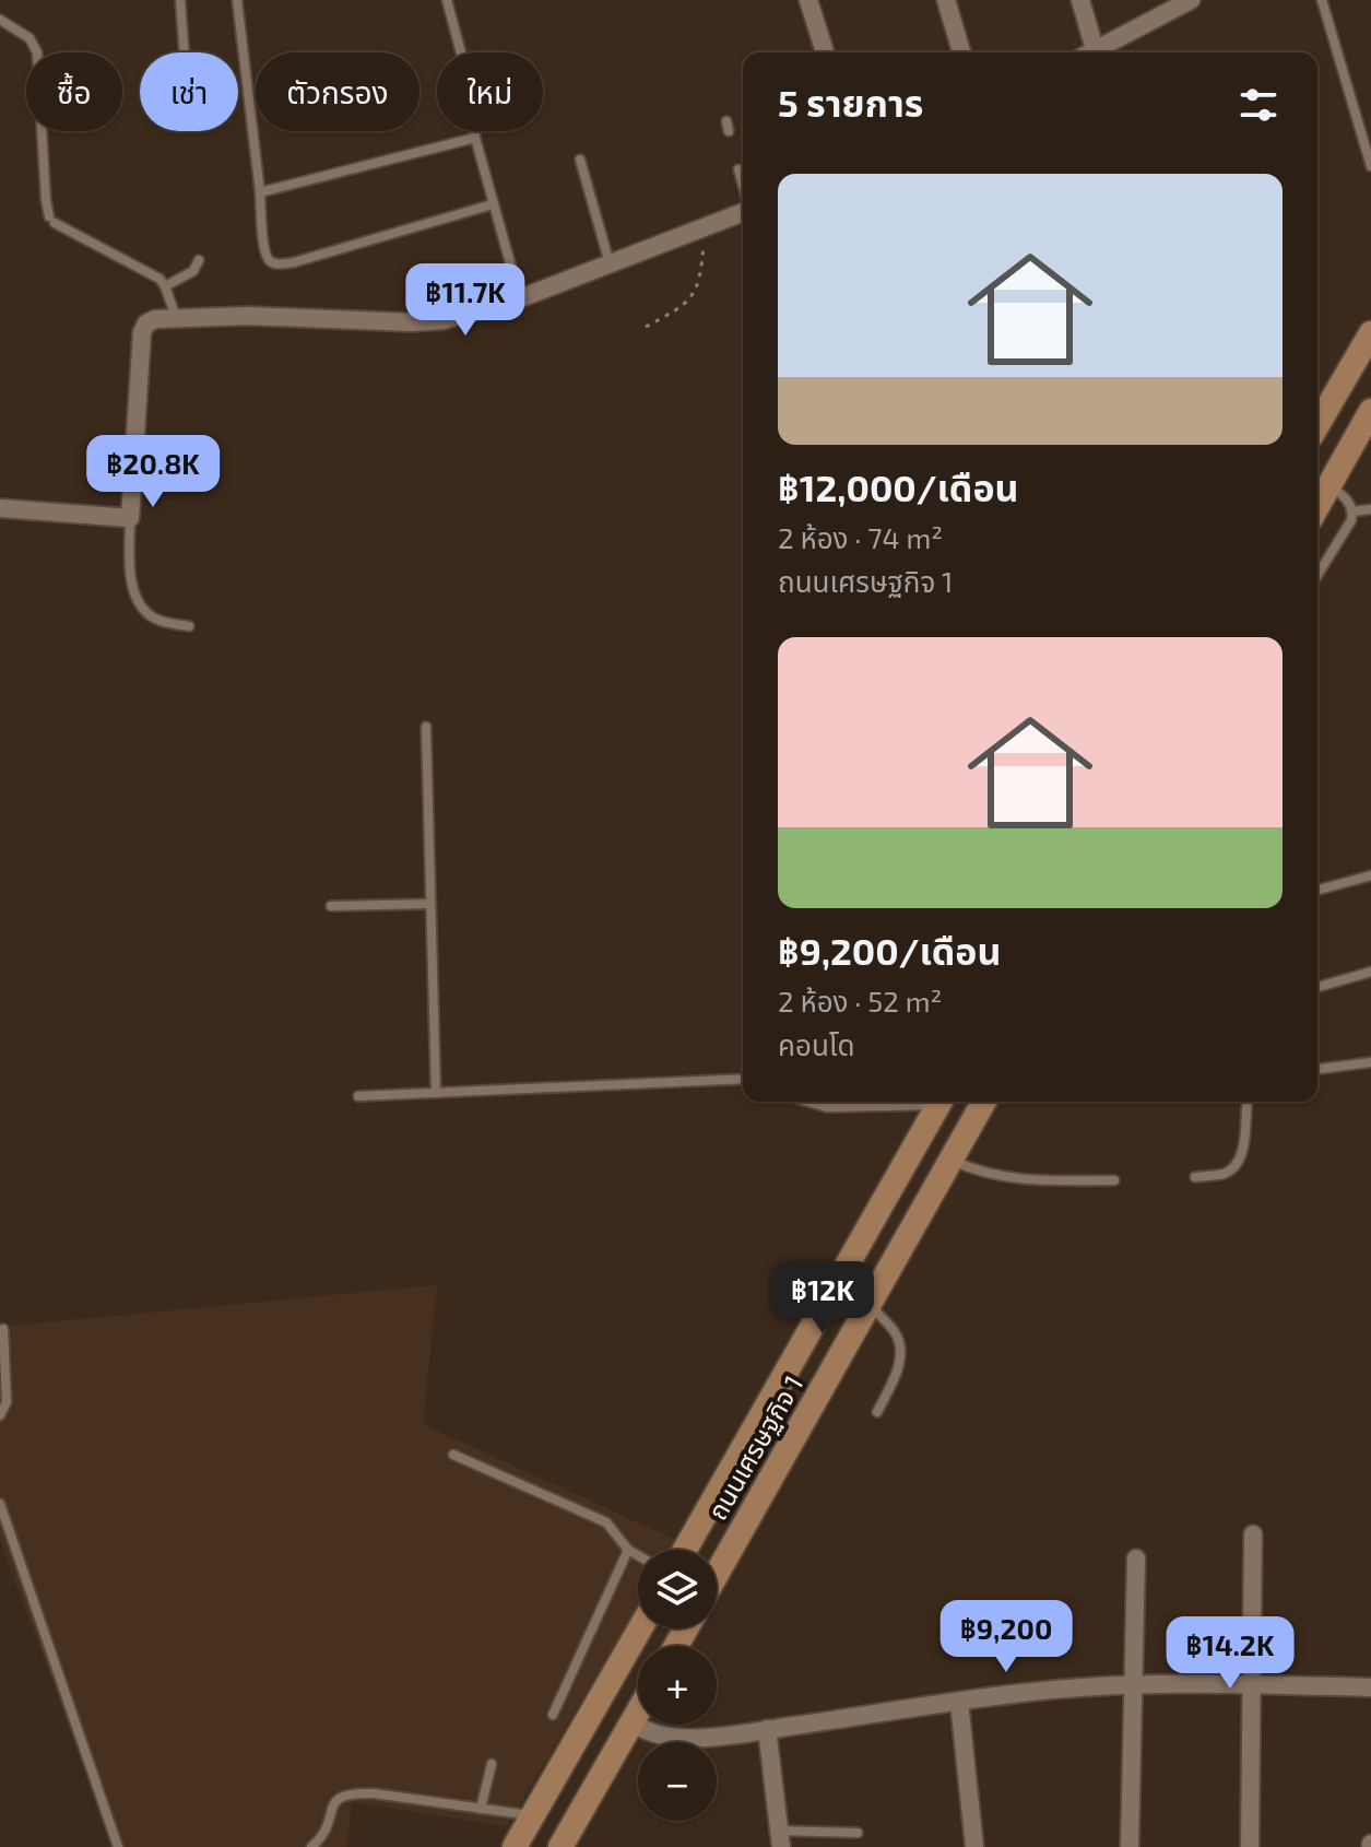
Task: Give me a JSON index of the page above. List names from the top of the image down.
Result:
{
  "streets": {
    "main road": ["ถนนเศรษฐกิจ 1"]
  },
  "page": {
    "chip": [
      "ซื้อ",
      "เช่า",
      "ตัวกรอง",
      "ใหม่"
    ],
    "heading": "5 รายการ",
    "list": [
      {
        "name": "฿12,000/เดือน",
        "note": "2 ห้อง · 74 m² · ถนนเศรษฐกิจ 1"
      },
      {
        "name": "฿9,200/เดือน",
        "note": "2 ห้อง · 52 m² · คอนโด"
      }
    ],
    "price": [
      "฿11.7K",
      "฿20.8K",
      "฿12K",
      "฿9,200",
      "฿14.2K"
    ],
    "map_buttons": ["+", "−"]
  }
}
